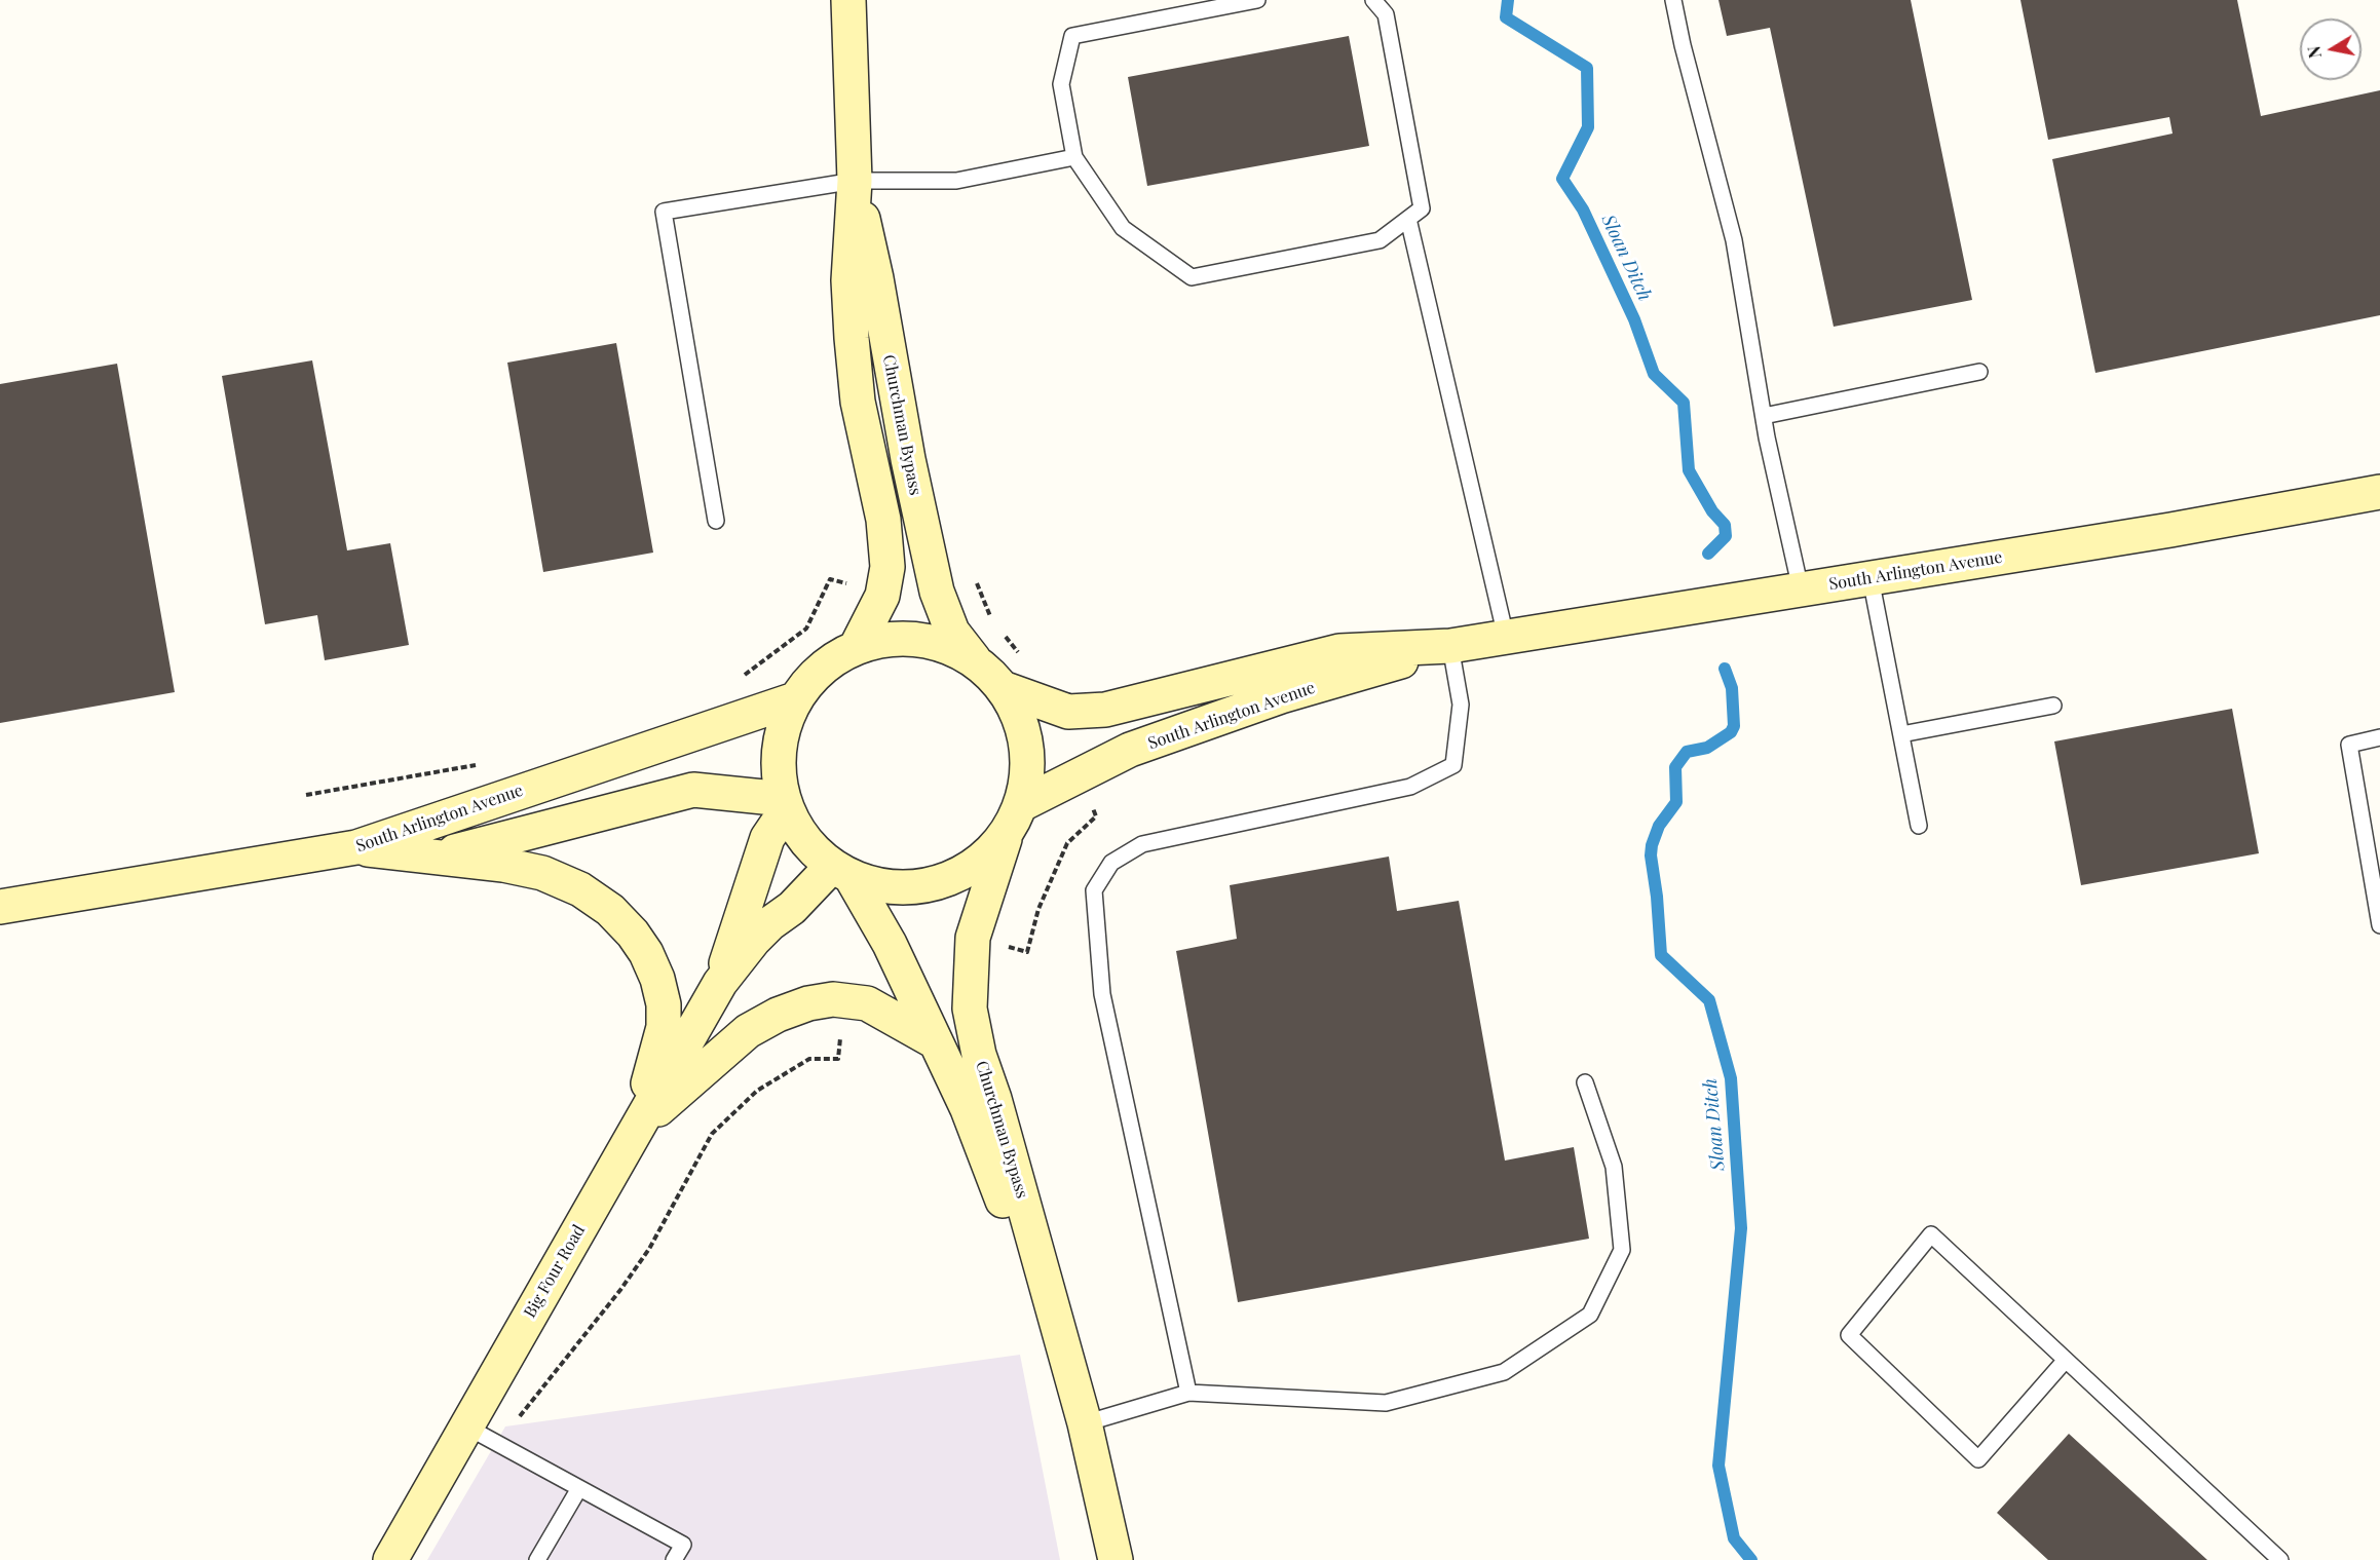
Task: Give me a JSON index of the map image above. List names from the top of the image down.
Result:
{
  "streets": {
    "main road": ["Churchman Bypass", "South Arlington Avenue", "Big Four Road"]
  },
  "crossings": [
    ["Churchman Bypass", "South Arlington Avenue"],
    ["Churchman Bypass", "Big Four Road"],
    ["South Arlington Avenue", "Big Four Road"]
  ],
  "water": ["Sloan Ditch"],
  "north": "left"
}
